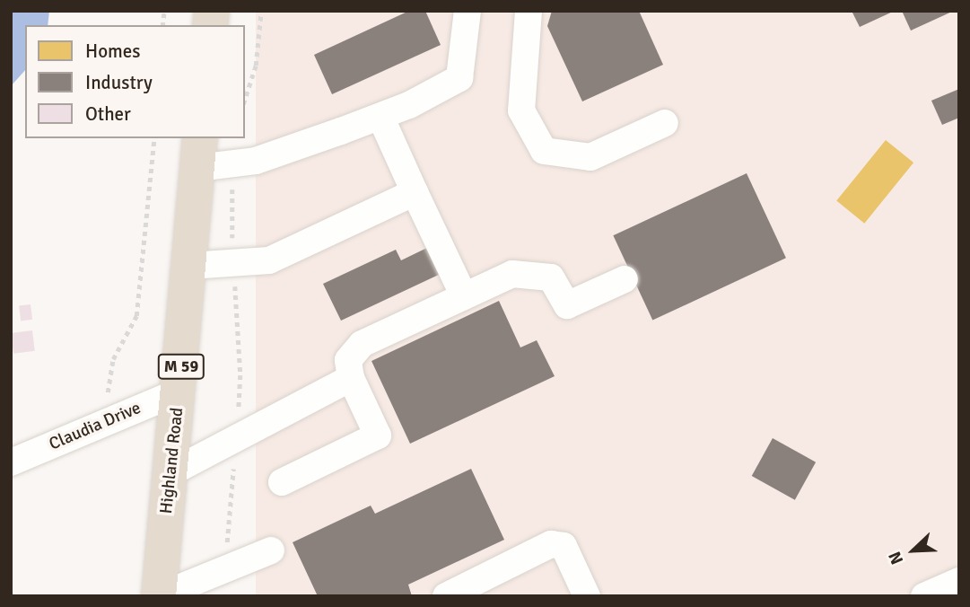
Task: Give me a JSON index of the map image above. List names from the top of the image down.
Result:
{
  "streets": {
    "highway": ["M 59", "Highland Road"],
    "street": ["Claudia Drive"]
  },
  "crossings": [
    ["Claudia Drive", "Highland Road"]
  ],
  "legend": ["Homes", "Industry", "Other"],
  "north": "bottom left"
}
